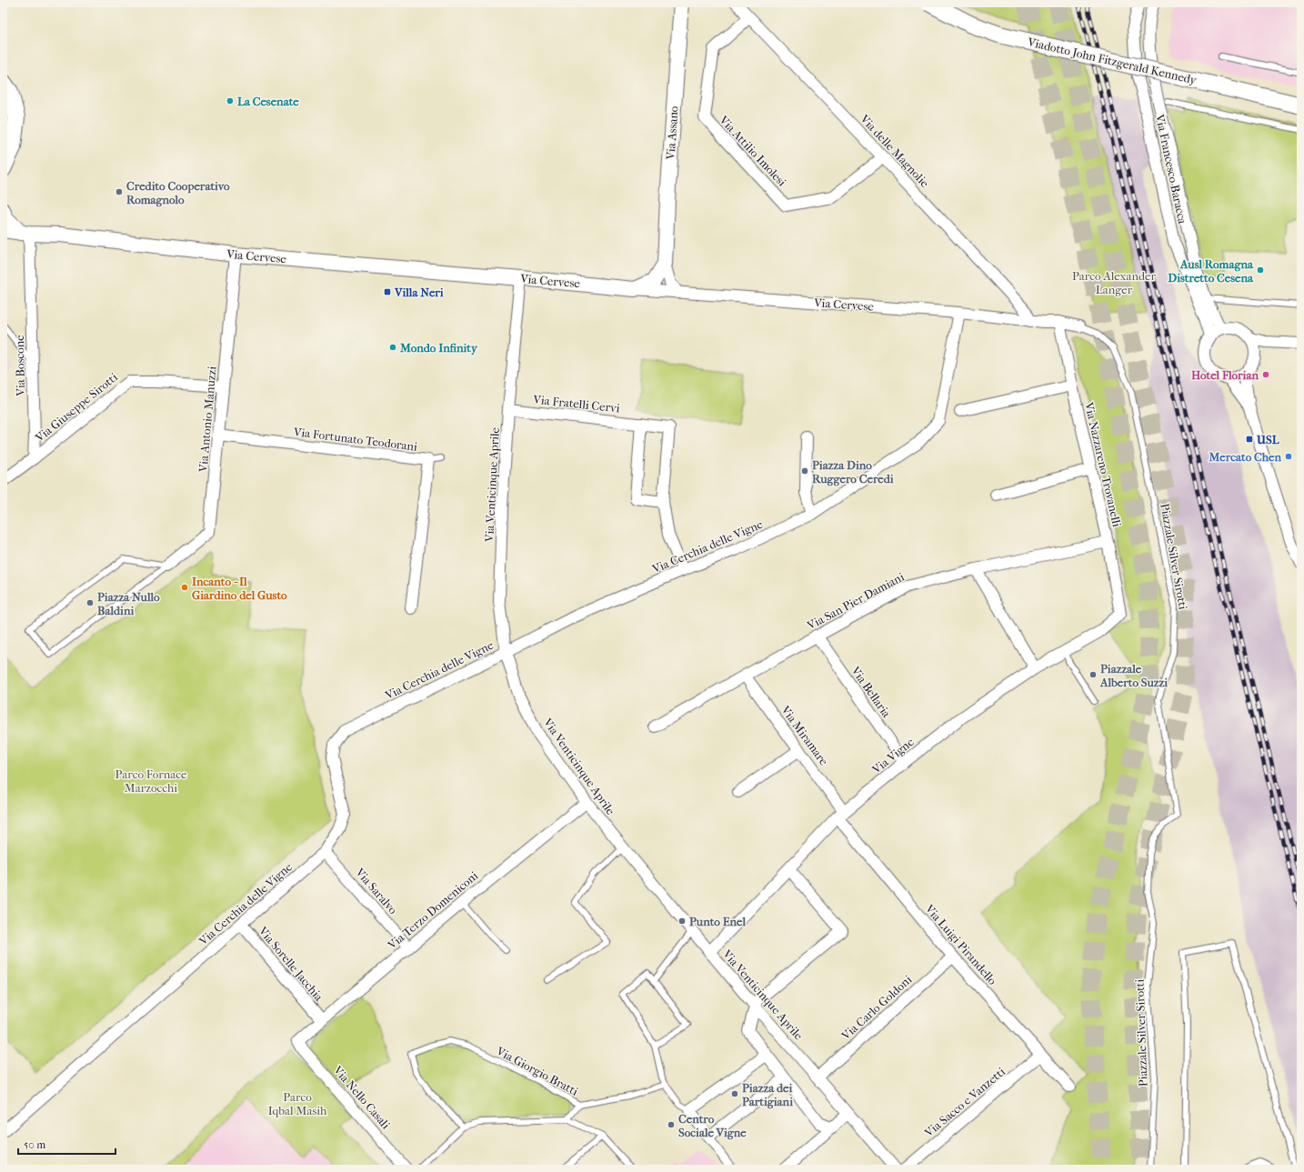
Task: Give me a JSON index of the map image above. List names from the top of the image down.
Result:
{
  "streets": {
    "main road": ["Viadotto John Fitzgerald Kennedy"],
    "street": [
      "Via Assano",
      "Via Attilio Imolesi",
      "Via delle Magnolie",
      "Via Francesco Baracca",
      "Via Cervese",
      "Via Boscone",
      "Via Fratelli Cervi",
      "Via Giuseppe Sirotti",
      "Via Antonio Manuzzi",
      "Via Fortunato Teodorani",
      "Via Nazzareno Trovanelli",
      "Via Venticinque Aprile",
      "Via Cerchia delle Vigne",
      "Via San Pier Damiani",
      "Via Bellaria",
      "Via Miramare",
      "Via Vigne",
      "Via Saralvo",
      "Via Terzo Domeniconi",
      "Via Luigi Pirandello",
      "Via Sorelle Jacchia",
      "Via Carlo Goldoni",
      "Via Nello Casali",
      "Via Sacco e Vanzetti"
    ],
    "lane": ["Piazzale Silver Sirotti", "Via Giorgio Bratti"]
  },
  "crossings": [
    ["Via Assano", "Via Cervese"],
    ["Via Attilio Imolesi", "Via delle Magnolie"],
    ["Via delle Magnolie", "Via Cervese"],
    ["Via Cervese", "Via Boscone"],
    ["Via Cervese", "Via Antonio Manuzzi"],
    ["Via Cervese", "Via Nazzareno Trovanelli"],
    ["Via Cervese", "Via Venticinque Aprile"],
    ["Via Cervese", "Via Cerchia delle Vigne"],
    ["Via Cervese", "Piazzale Silver Sirotti"],
    ["Via Boscone", "Via Giuseppe Sirotti"],
    ["Via Fratelli Cervi", "Via Venticinque Aprile"],
    ["Via Fratelli Cervi", "Via Cerchia delle Vigne"],
    ["Via Giuseppe Sirotti", "Via Antonio Manuzzi"],
    ["Via Antonio Manuzzi", "Via Fortunato Teodorani"],
    ["Via Nazzareno Trovanelli", "Via San Pier Damiani"],
    ["Via Nazzareno Trovanelli", "Via Vigne"],
    ["Via Venticinque Aprile", "Via Cerchia delle Vigne"],
    ["Via Venticinque Aprile", "Via Vigne"],
    ["Via Venticinque Aprile", "Via Terzo Domeniconi"],
    ["Via Venticinque Aprile", "Via Carlo Goldoni"],
    ["Via Cerchia delle Vigne", "Via Saralvo"],
    ["Via Cerchia delle Vigne", "Via Sorelle Jacchia"],
    ["Via San Pier Damiani", "Via Bellaria"],
    ["Via San Pier Damiani", "Via Miramare"],
    ["Via Bellaria", "Via Vigne"],
    ["Via Miramare", "Via Vigne"],
    ["Via Miramare", "Via Luigi Pirandello"],
    ["Via Vigne", "Via Luigi Pirandello"],
    ["Via Saralvo", "Via Terzo Domeniconi"],
    ["Via Terzo Domeniconi", "Via Sorelle Jacchia"],
    ["Via Terzo Domeniconi", "Via Nello Casali"],
    ["Via Luigi Pirandello", "Via Carlo Goldoni"],
    ["Via Luigi Pirandello", "Via Sacco e Vanzetti"]
  ],
  "parks": ["Parco Alexander Langer", "Parco Fornace Marzocchi", "Parco Iqbal Masih"],
  "places": {
    "other": [
      "La Cesenate",
      "Credito Cooperativo Romagnolo",
      "Ausl Romagna Distretto Cesena",
      "Mondo Infinity",
      "Hotel Florian",
      "Mercato Chen",
      "Piazza Dino Ruggero Ceredi",
      "Incanto - Il Giardino del Gusto",
      "Piazza Nullo Baldini",
      "Piazzale Alberto Suzzi",
      "Punto Enel",
      "Piazza dei Partigiani",
      "Centro Sociale Vigne"
    ],
    "transit": ["Villa Neri", "USL"]
  },
  "scale_bar": "50 m"
}
